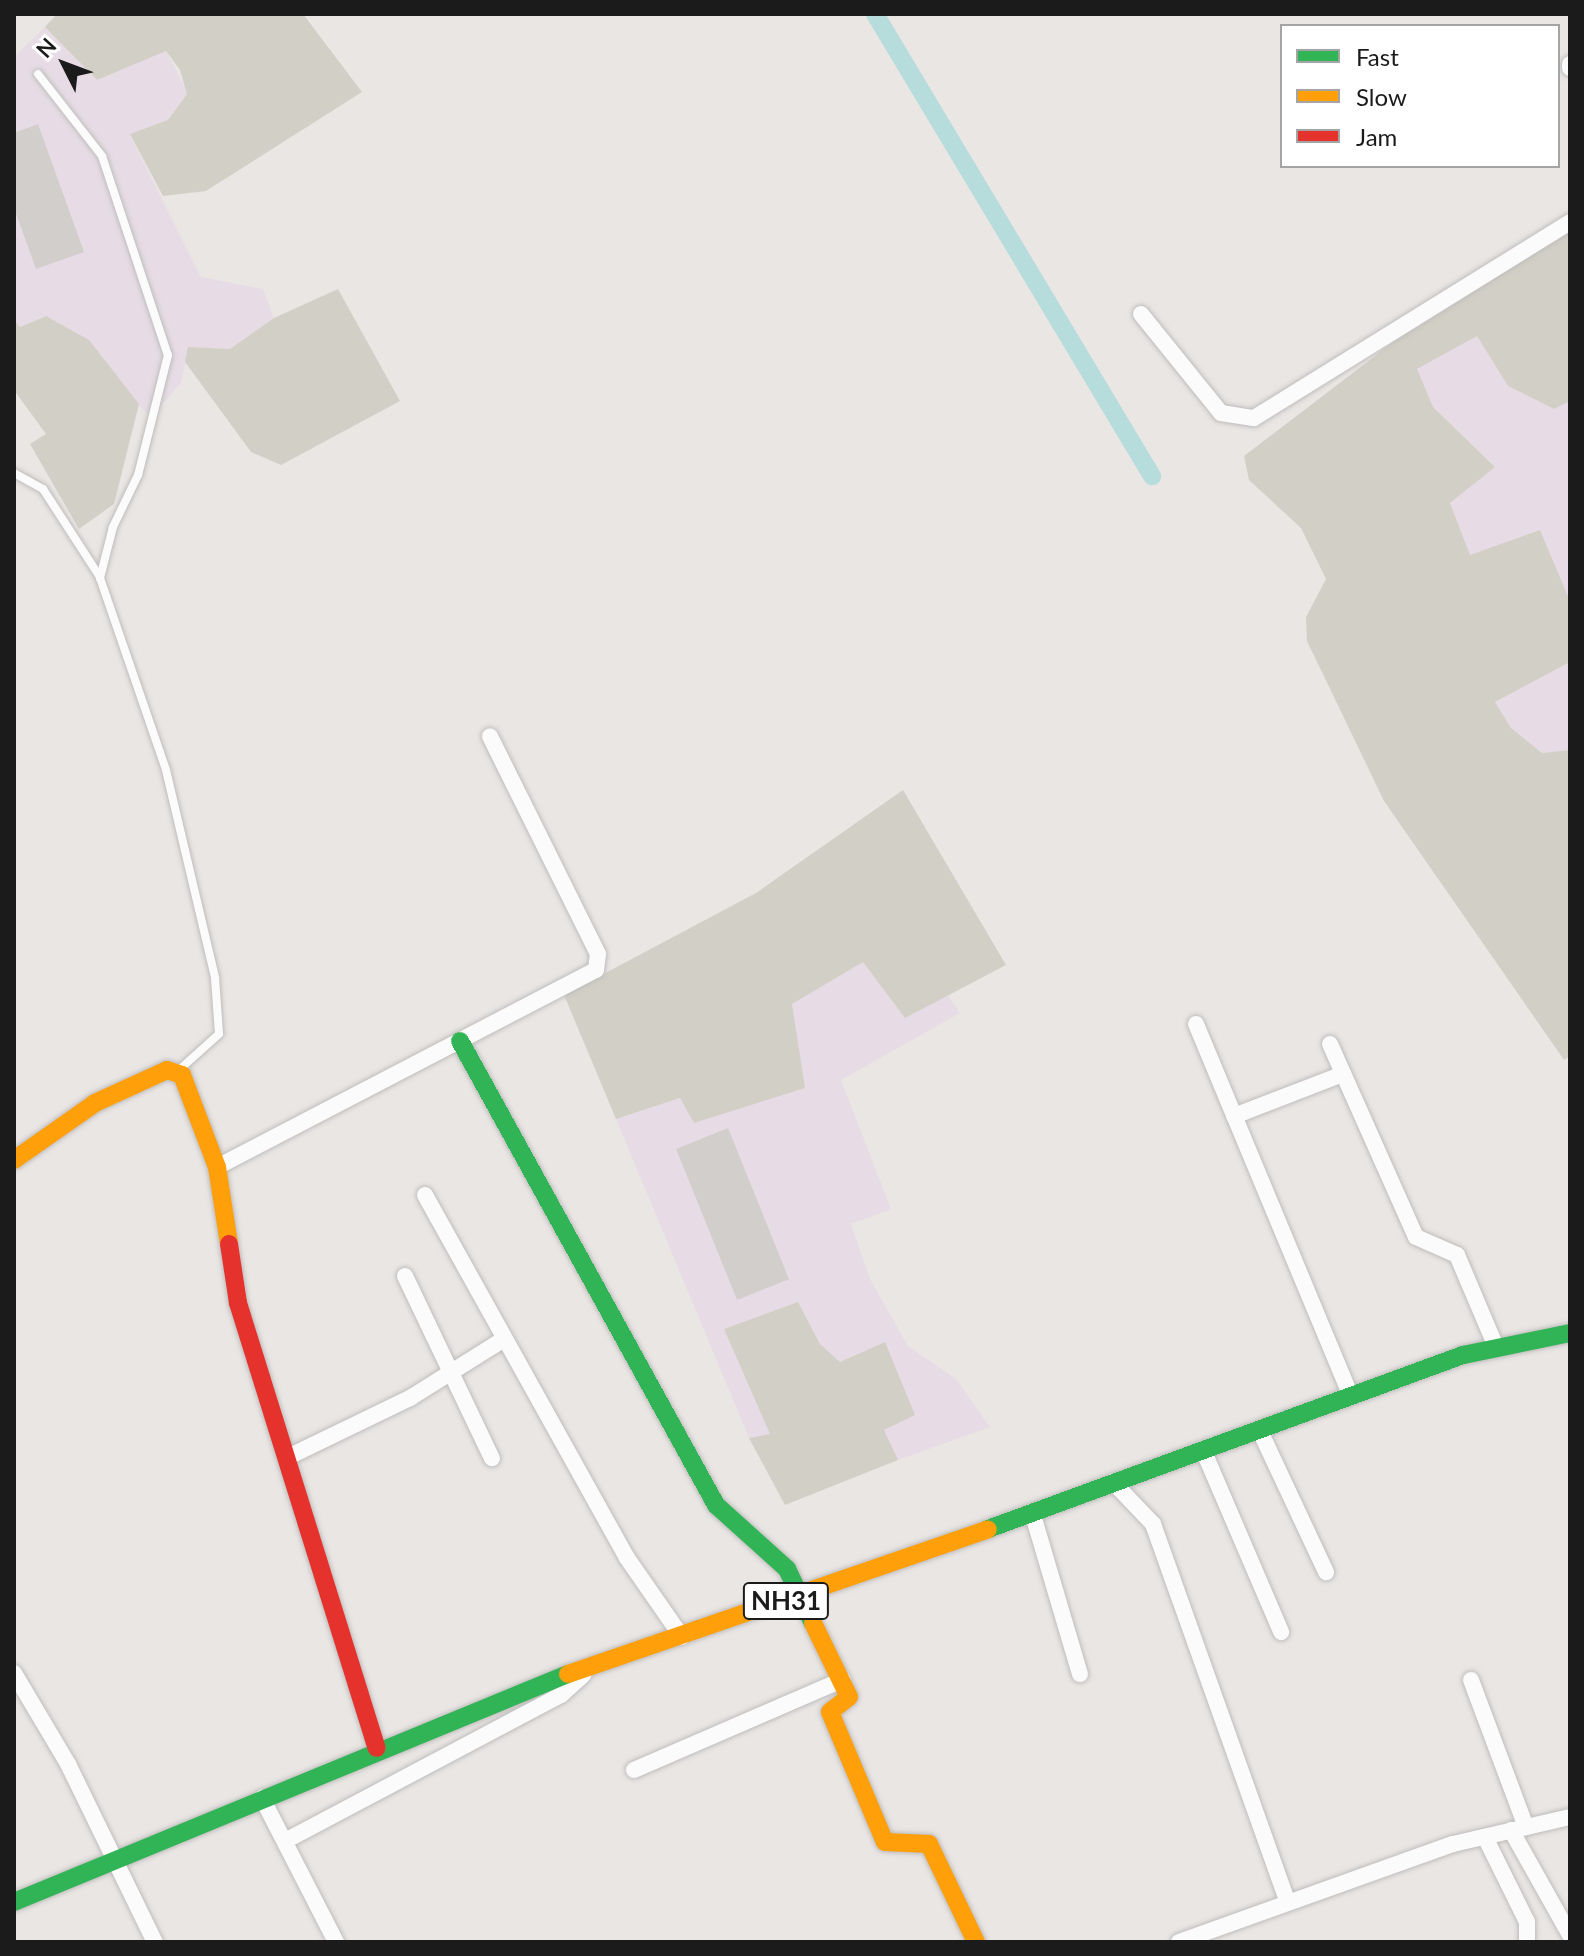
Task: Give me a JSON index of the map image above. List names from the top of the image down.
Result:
{
  "streets": {
    "main road": ["NH31"]
  },
  "legend": ["Fast", "Slow", "Jam"],
  "north": "top left"
}
